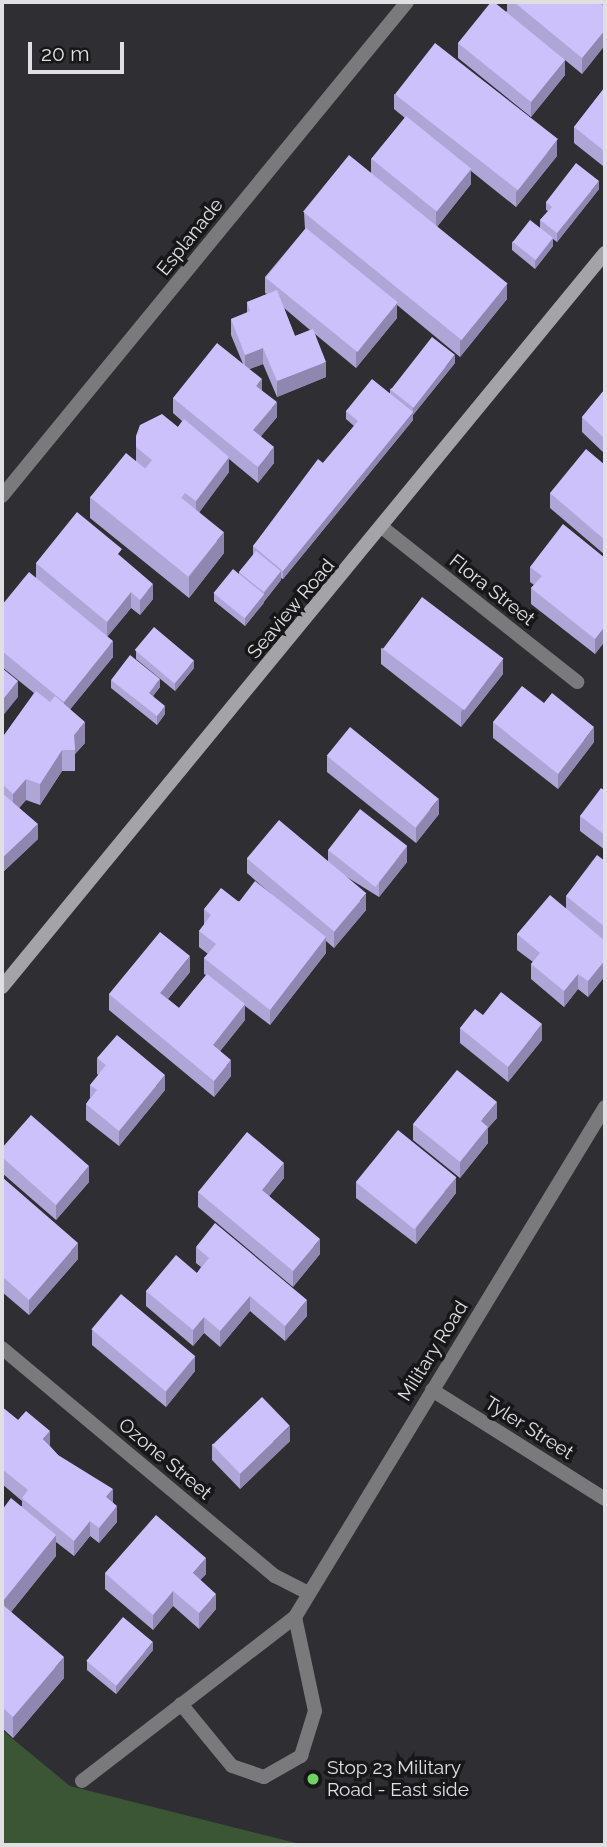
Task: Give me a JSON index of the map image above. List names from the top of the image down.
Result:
{
  "streets": {
    "main road": ["Seaview Road"],
    "street": [
      "Esplanade",
      "Flora Street",
      "Military Road",
      "Tyler Street",
      "Ozone Street"
    ]
  },
  "crossings": [
    ["Flora Street", "Seaview Road"],
    ["Military Road", "Tyler Street"],
    ["Military Road", "Ozone Street"]
  ],
  "places": ["Stop 23 Military Road - East side"],
  "scale_bar": "20 m"
}
